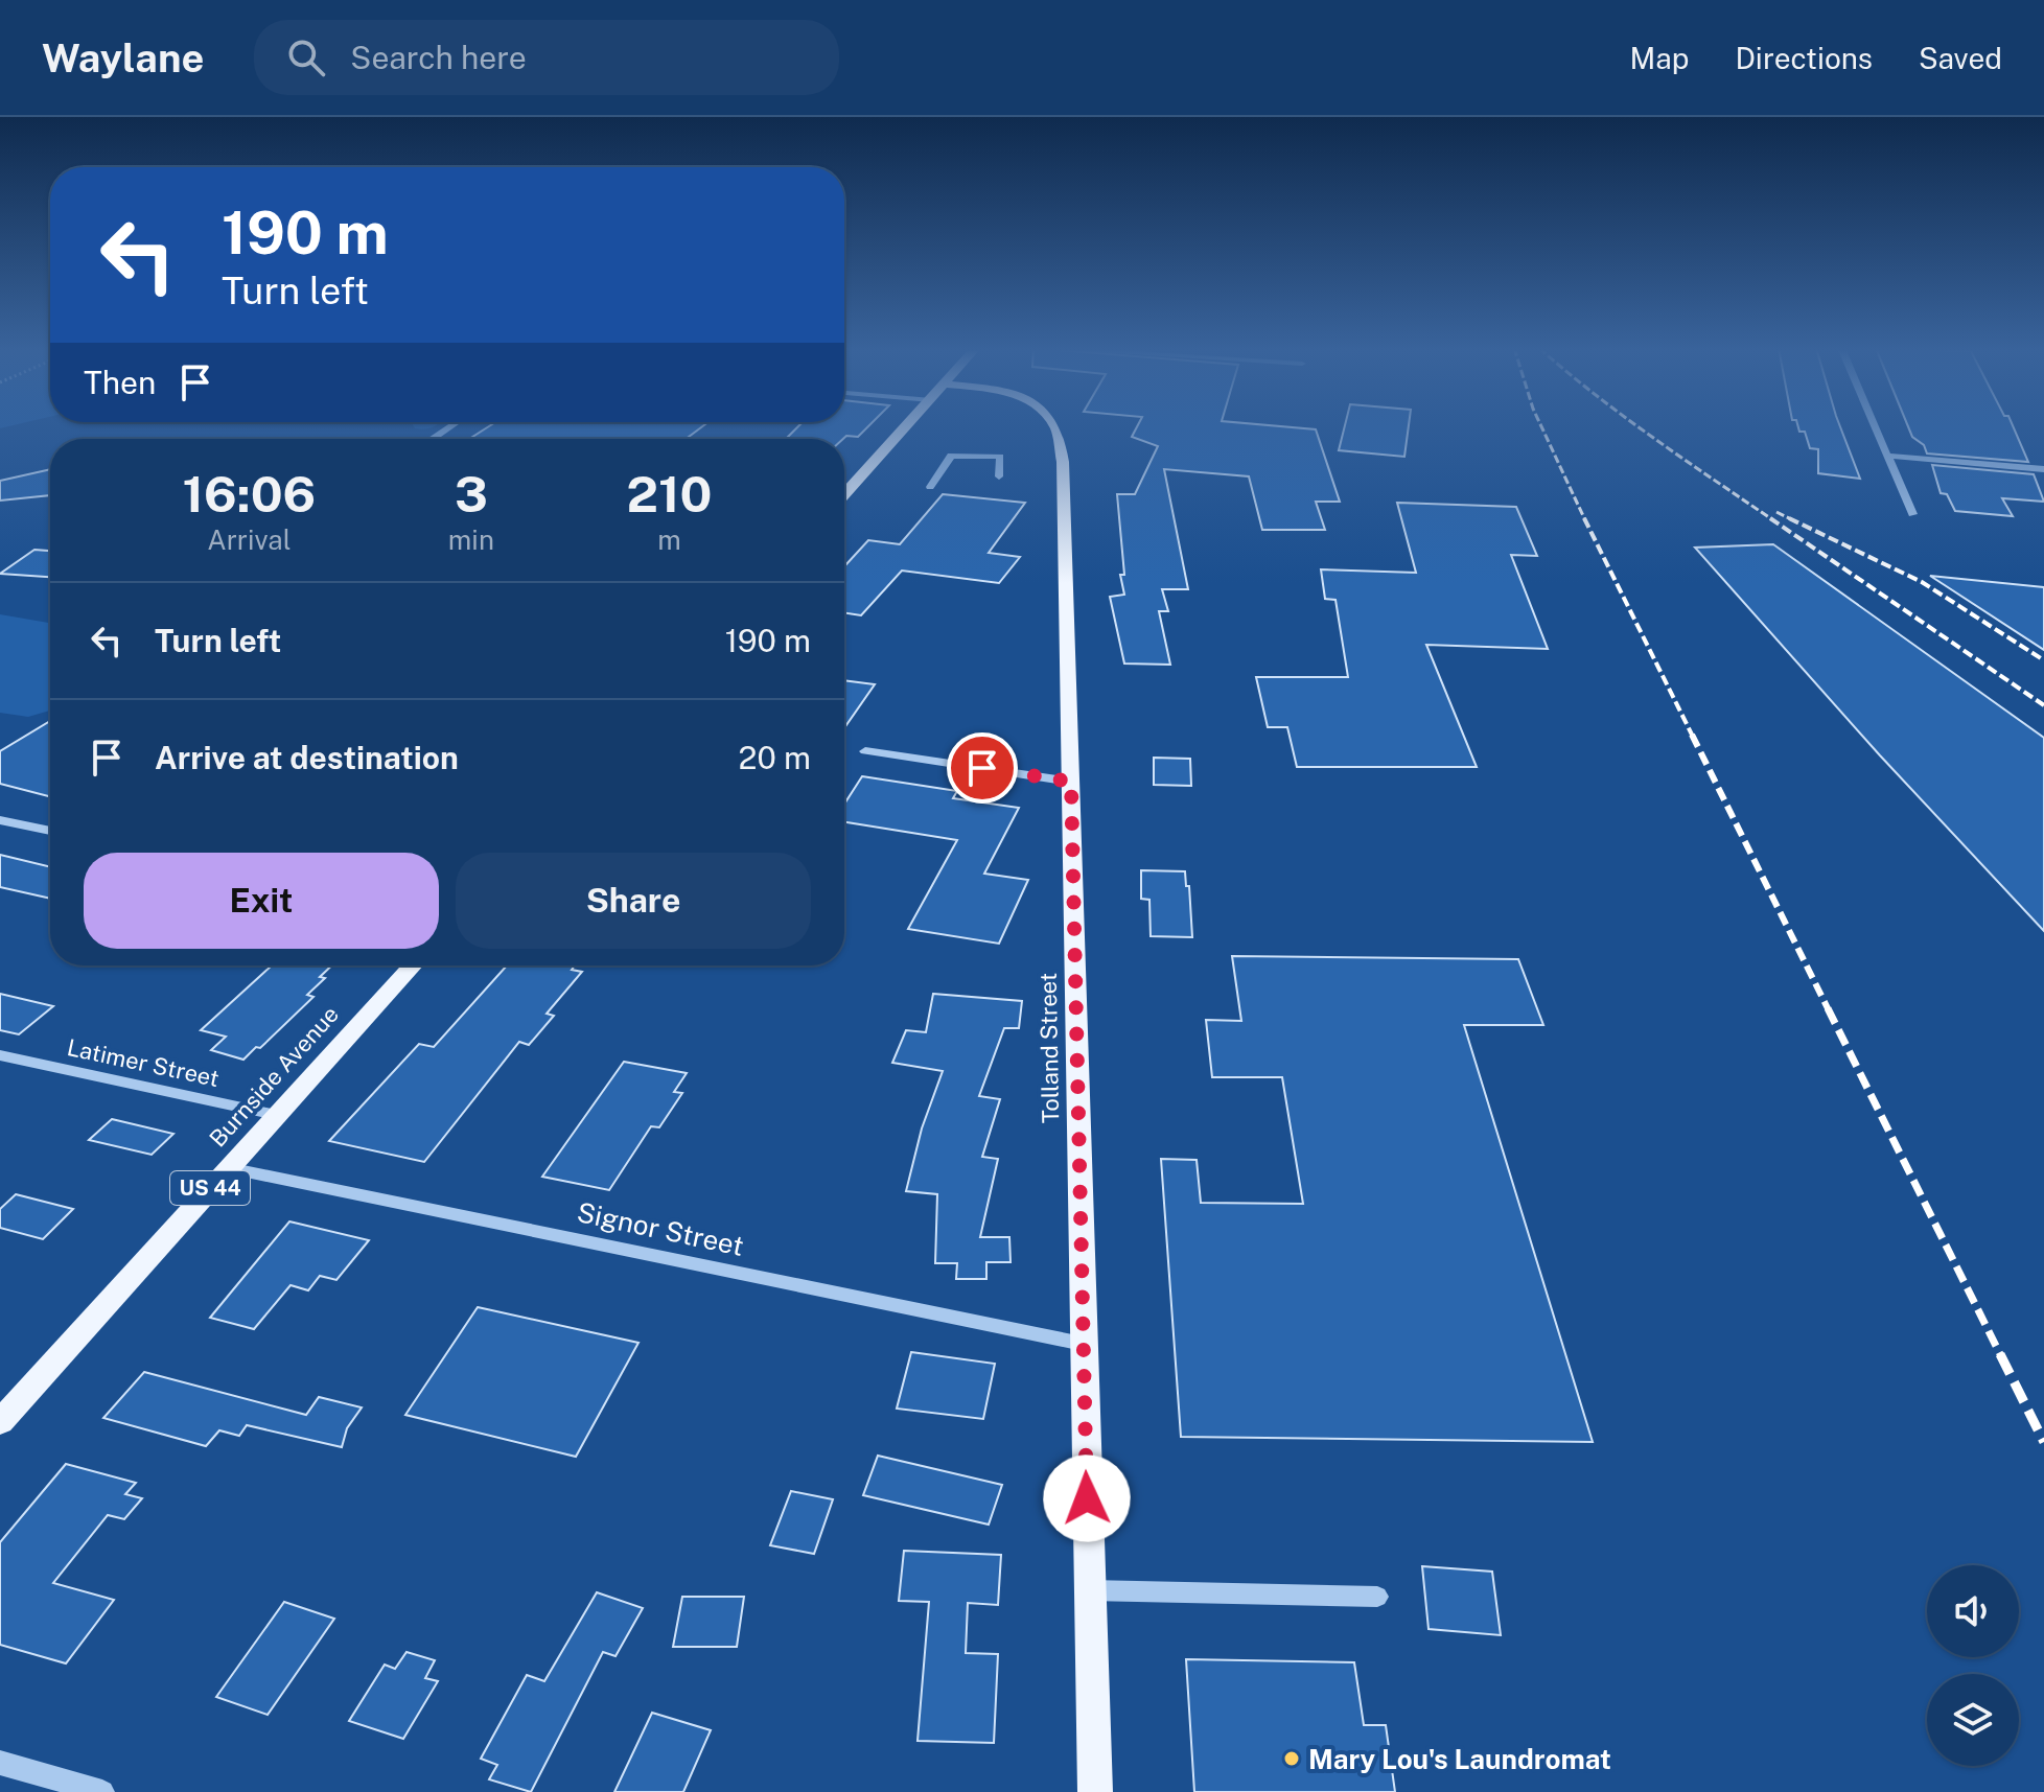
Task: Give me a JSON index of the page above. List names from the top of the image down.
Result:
{
  "streets": {
    "main road": ["Tolland Street", "Burnside Avenue", "US 44"],
    "street": ["Latimer Street", "Signor Street"]
  },
  "crossings": [
    ["Tolland Street", "Signor Street"],
    ["Latimer Street", "Burnside Avenue"],
    ["Burnside Avenue", "Signor Street"]
  ],
  "places": ["Mary Lou's Laundromat"],
  "page": {
    "header": "Waylane",
    "search": "Search here",
    "nav": ["Map", "Directions", "Saved"],
    "turn": ["190 m", "Turn left"],
    "then": "Then",
    "eta": [
      "16:06",
      "Arrival",
      "3",
      "min",
      "210",
      "m"
    ],
    "list": [
      {
        "name": "Turn left",
        "value": "190 m"
      },
      {
        "name": "Arrive at destination",
        "value": "20 m"
      }
    ],
    "buttons": ["Exit", "Share"]
  }
}
